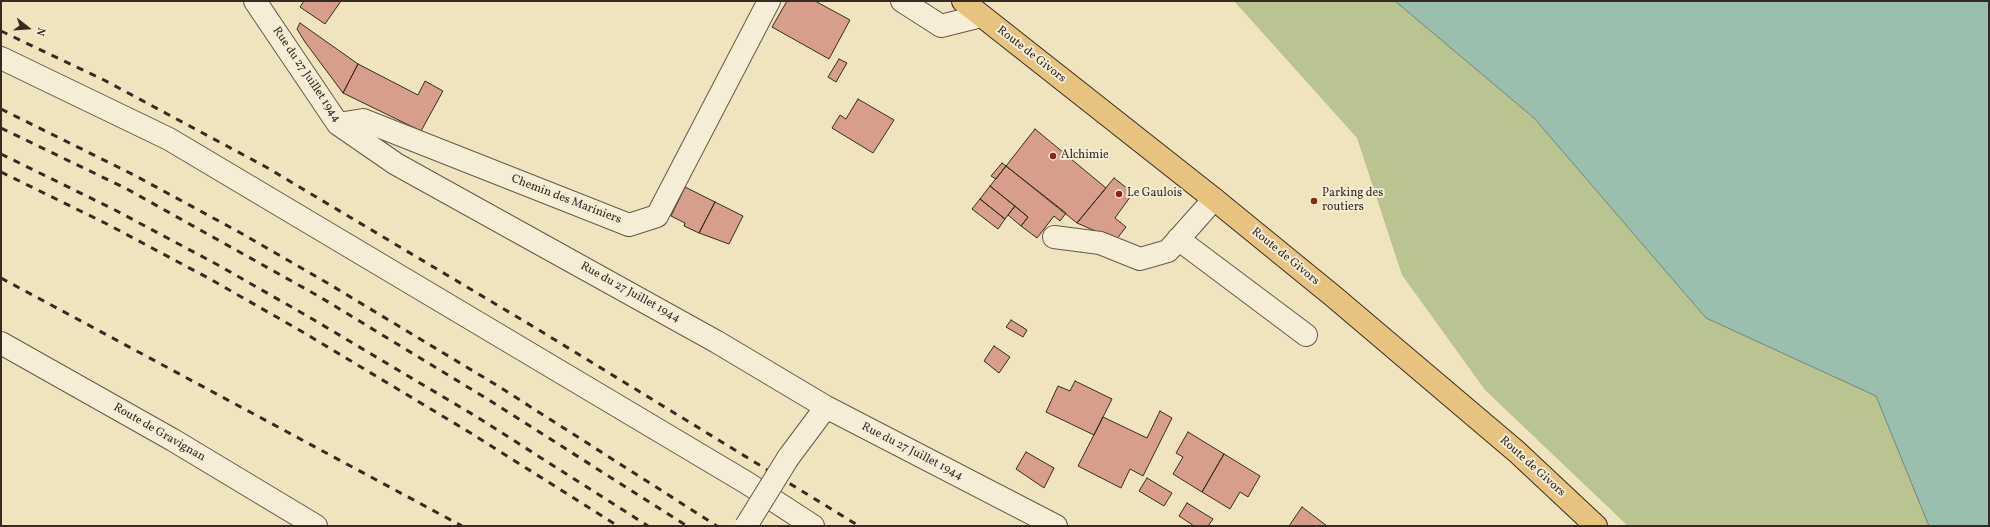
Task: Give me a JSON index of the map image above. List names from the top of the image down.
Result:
{
  "streets": {
    "main road": ["Route de Givors"],
    "street": ["Rue du 27 Juillet 1944", "Chemin des Mariniers", "Route de Gravignan"]
  },
  "crossings": [
    ["Rue du 27 Juillet 1944", "Chemin des Mariniers"]
  ],
  "places": ["Alchimie", "Le Gaulois", "Parking des routiers"],
  "north": "right"
}
